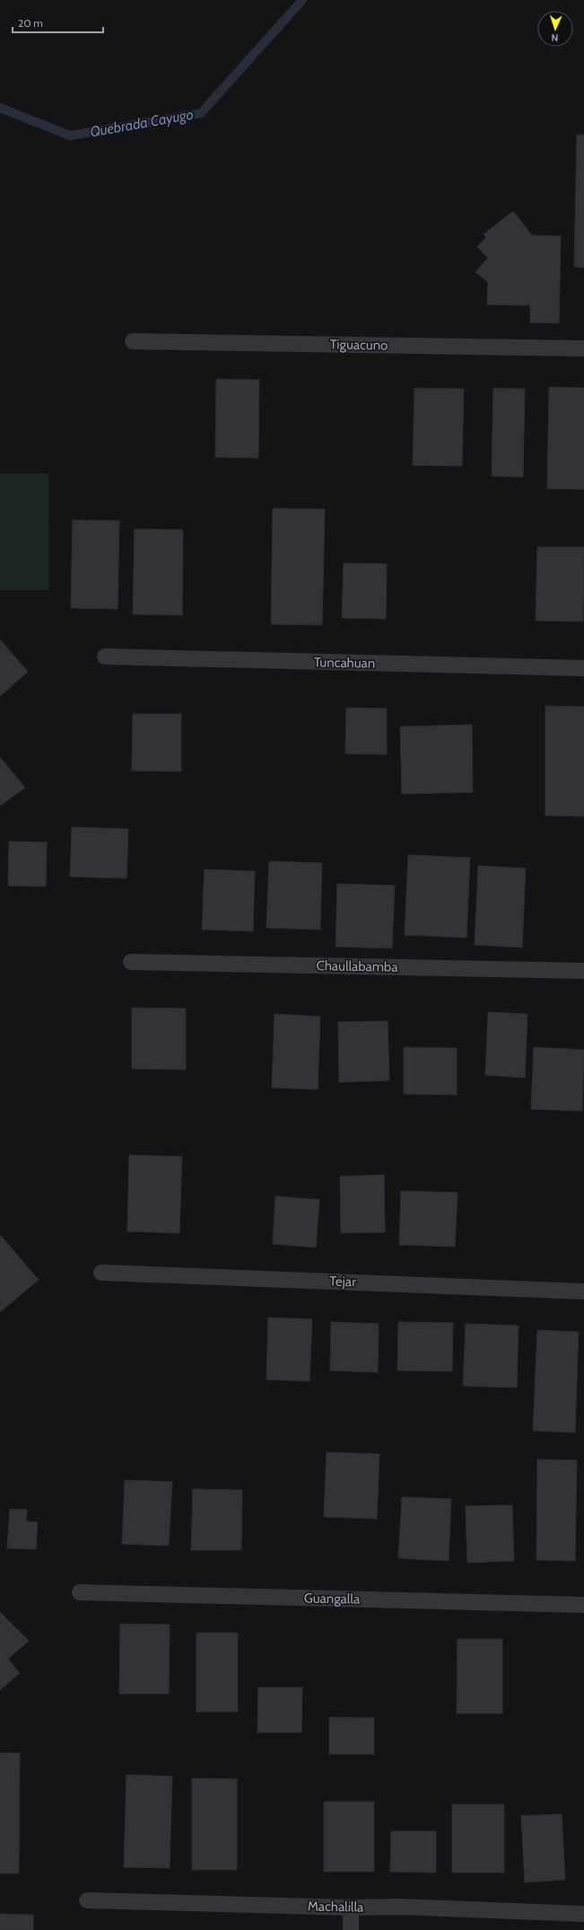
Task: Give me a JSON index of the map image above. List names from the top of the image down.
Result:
{
  "streets": {
    "lane": [
      "Tiguacuno",
      "Tuncahuan",
      "Chaullabamba",
      "Tejar",
      "Guangalla",
      "Machalilla"
    ]
  },
  "water": ["Quebrada Cayugo"],
  "scale_bar": "20 m",
  "north": "bottom"
}
